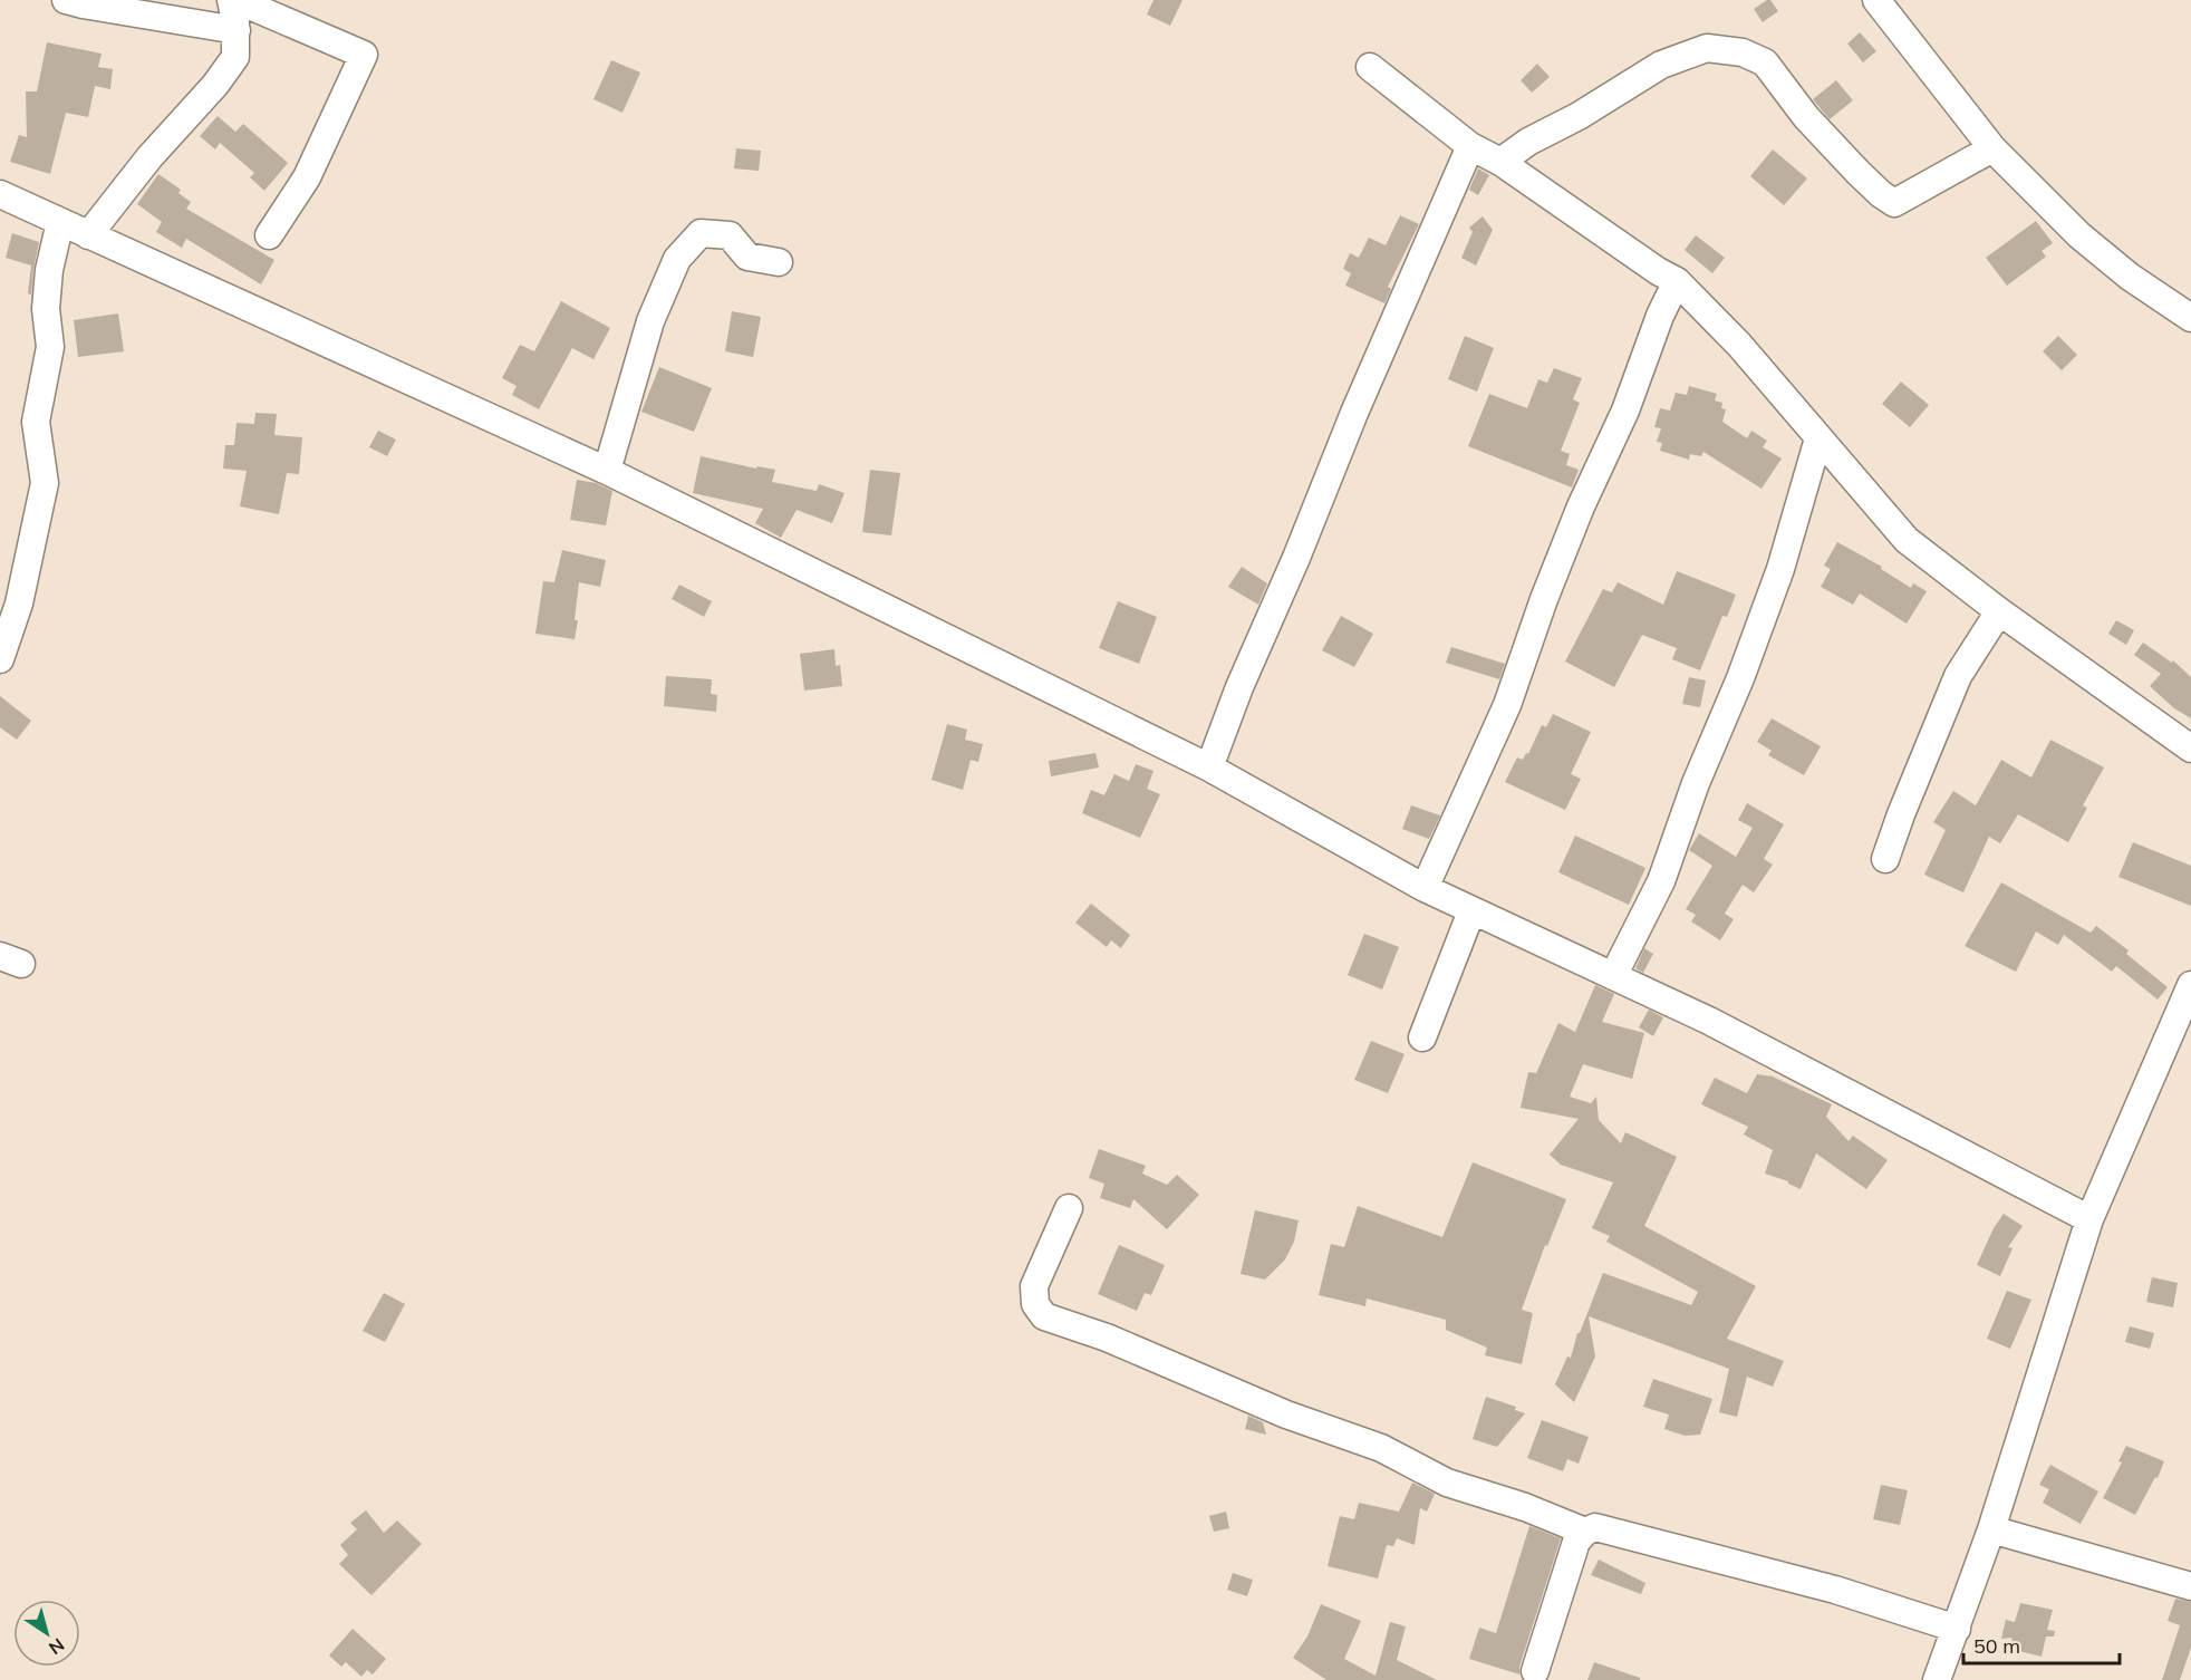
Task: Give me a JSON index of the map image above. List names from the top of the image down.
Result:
{
  "scale_bar": "50 m",
  "north": "bottom right"
}
